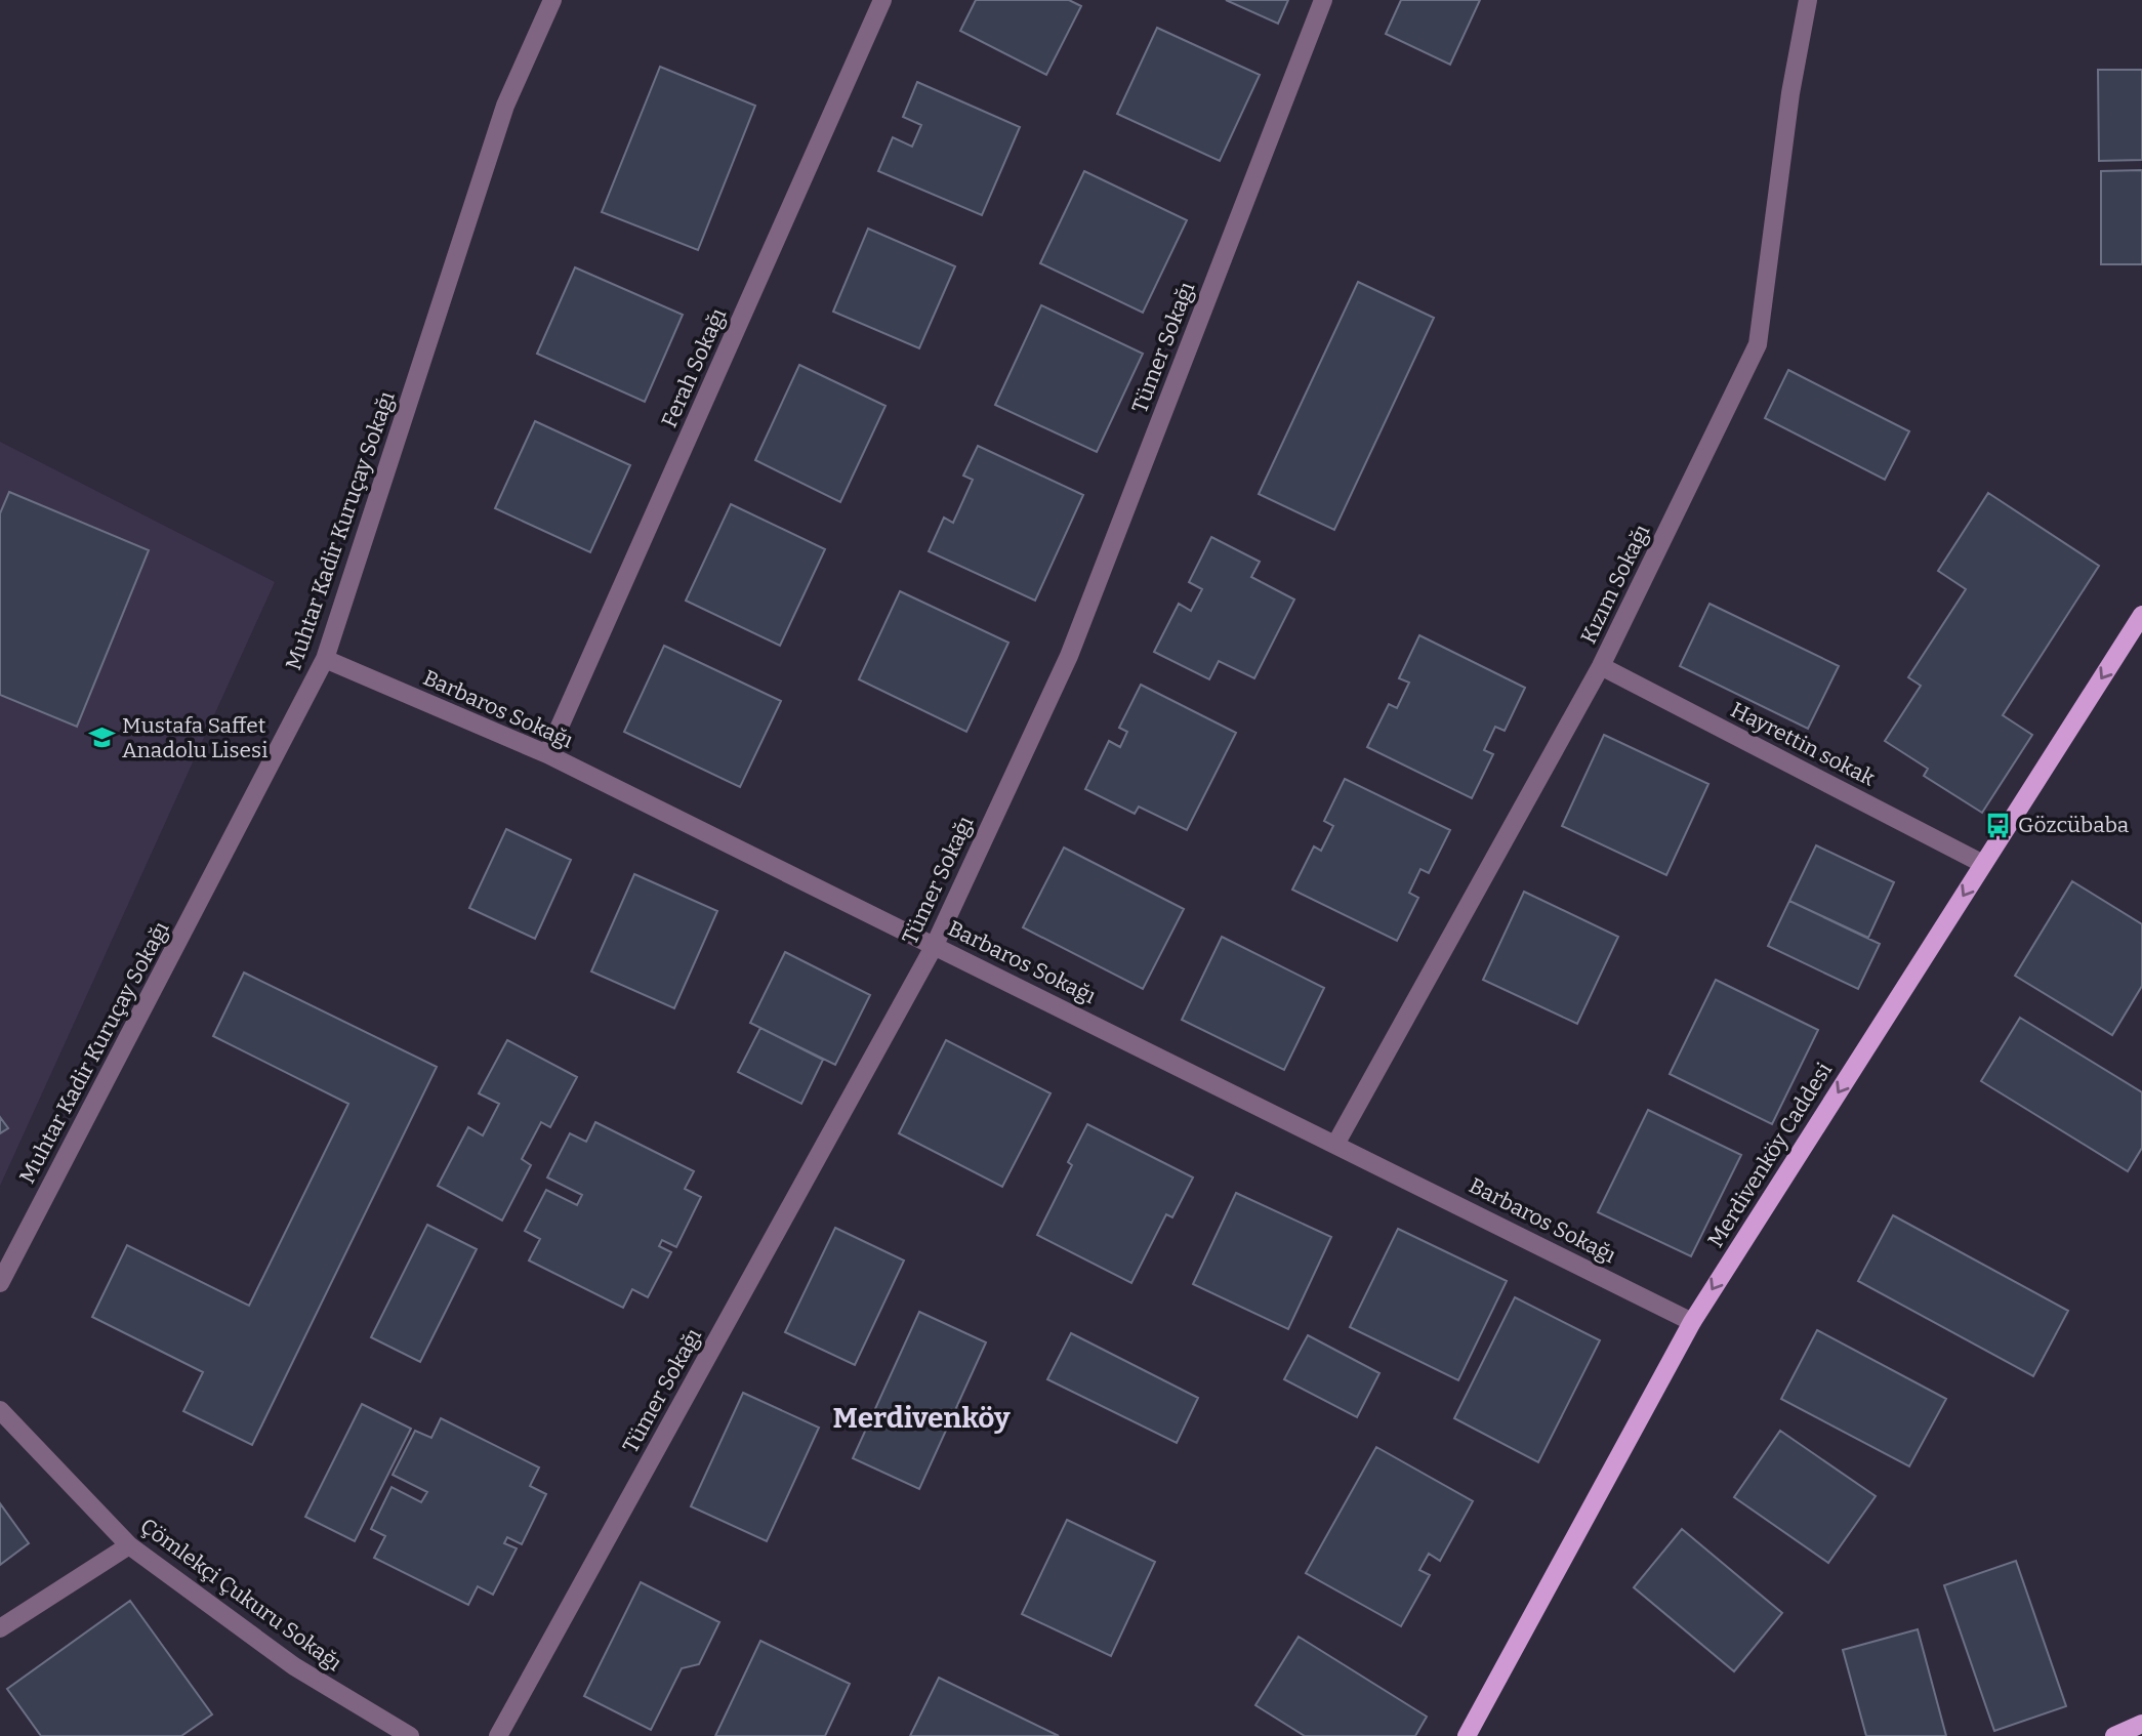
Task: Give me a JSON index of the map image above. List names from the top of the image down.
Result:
{
  "streets": {
    "main road": ["Merdivenköy Caddesi"],
    "street": [
      "Tümer Sokağı",
      "Ferah Sokağı",
      "Muhtar Kadir Kuruçay Sokağı",
      "Kızım Sokağı",
      "Barbaros Sokağı",
      "Hayrettin sokak",
      "Çömlekçi Çukuru Sokağı"
    ]
  },
  "crossings": [
    ["Tümer Sokağı", "Barbaros Sokağı"],
    ["Ferah Sokağı", "Barbaros Sokağı"],
    ["Muhtar Kadir Kuruçay Sokağı", "Barbaros Sokağı"],
    ["Kızım Sokağı", "Barbaros Sokağı"],
    ["Kızım Sokağı", "Hayrettin sokak"],
    ["Barbaros Sokağı", "Merdivenköy Caddesi"],
    ["Hayrettin sokak", "Merdivenköy Caddesi"]
  ],
  "one_way": ["Merdivenköy Caddesi"],
  "districts": ["Merdivenköy"],
  "places": {
    "school or university": ["Mustafa Saffet Anadolu Lisesi"],
    "bus stop": ["Gözcübaba"]
  }
}
